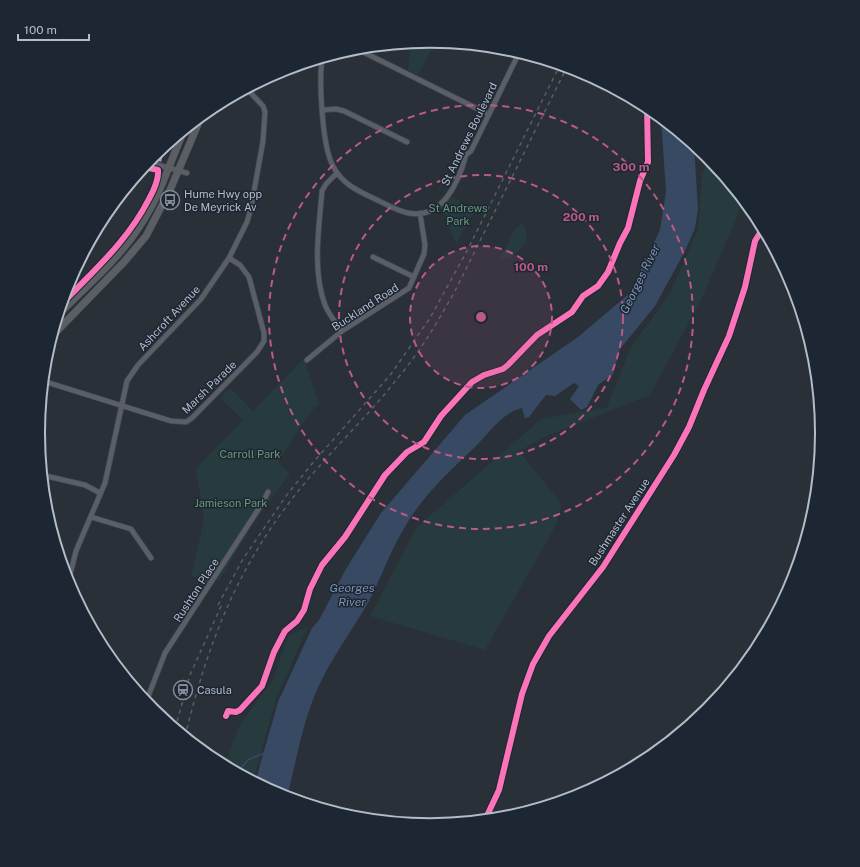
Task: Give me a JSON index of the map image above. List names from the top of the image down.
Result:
{
  "streets": {
    "street": [
      "St Andrews Boulevard",
      "Buckland Road",
      "Ashcroft Avenue",
      "Marsh Parade",
      "Bushmaster Avenue",
      "Rushton Place"
    ]
  },
  "crossings": [
    ["St Andrews Boulevard", "Buckland Road"],
    ["Ashcroft Avenue", "Marsh Parade"]
  ],
  "water": ["Georges River"],
  "parks": ["St Andrews Park", "Carroll Park", "Jamieson Park"],
  "places": {
    "bus stop": ["Hume Hwy opp De Meyrick Av"],
    "station": ["Casula"]
  },
  "scale_bar": "100 m",
  "rings": ["300 m", "200 m", "100 m"]
}
